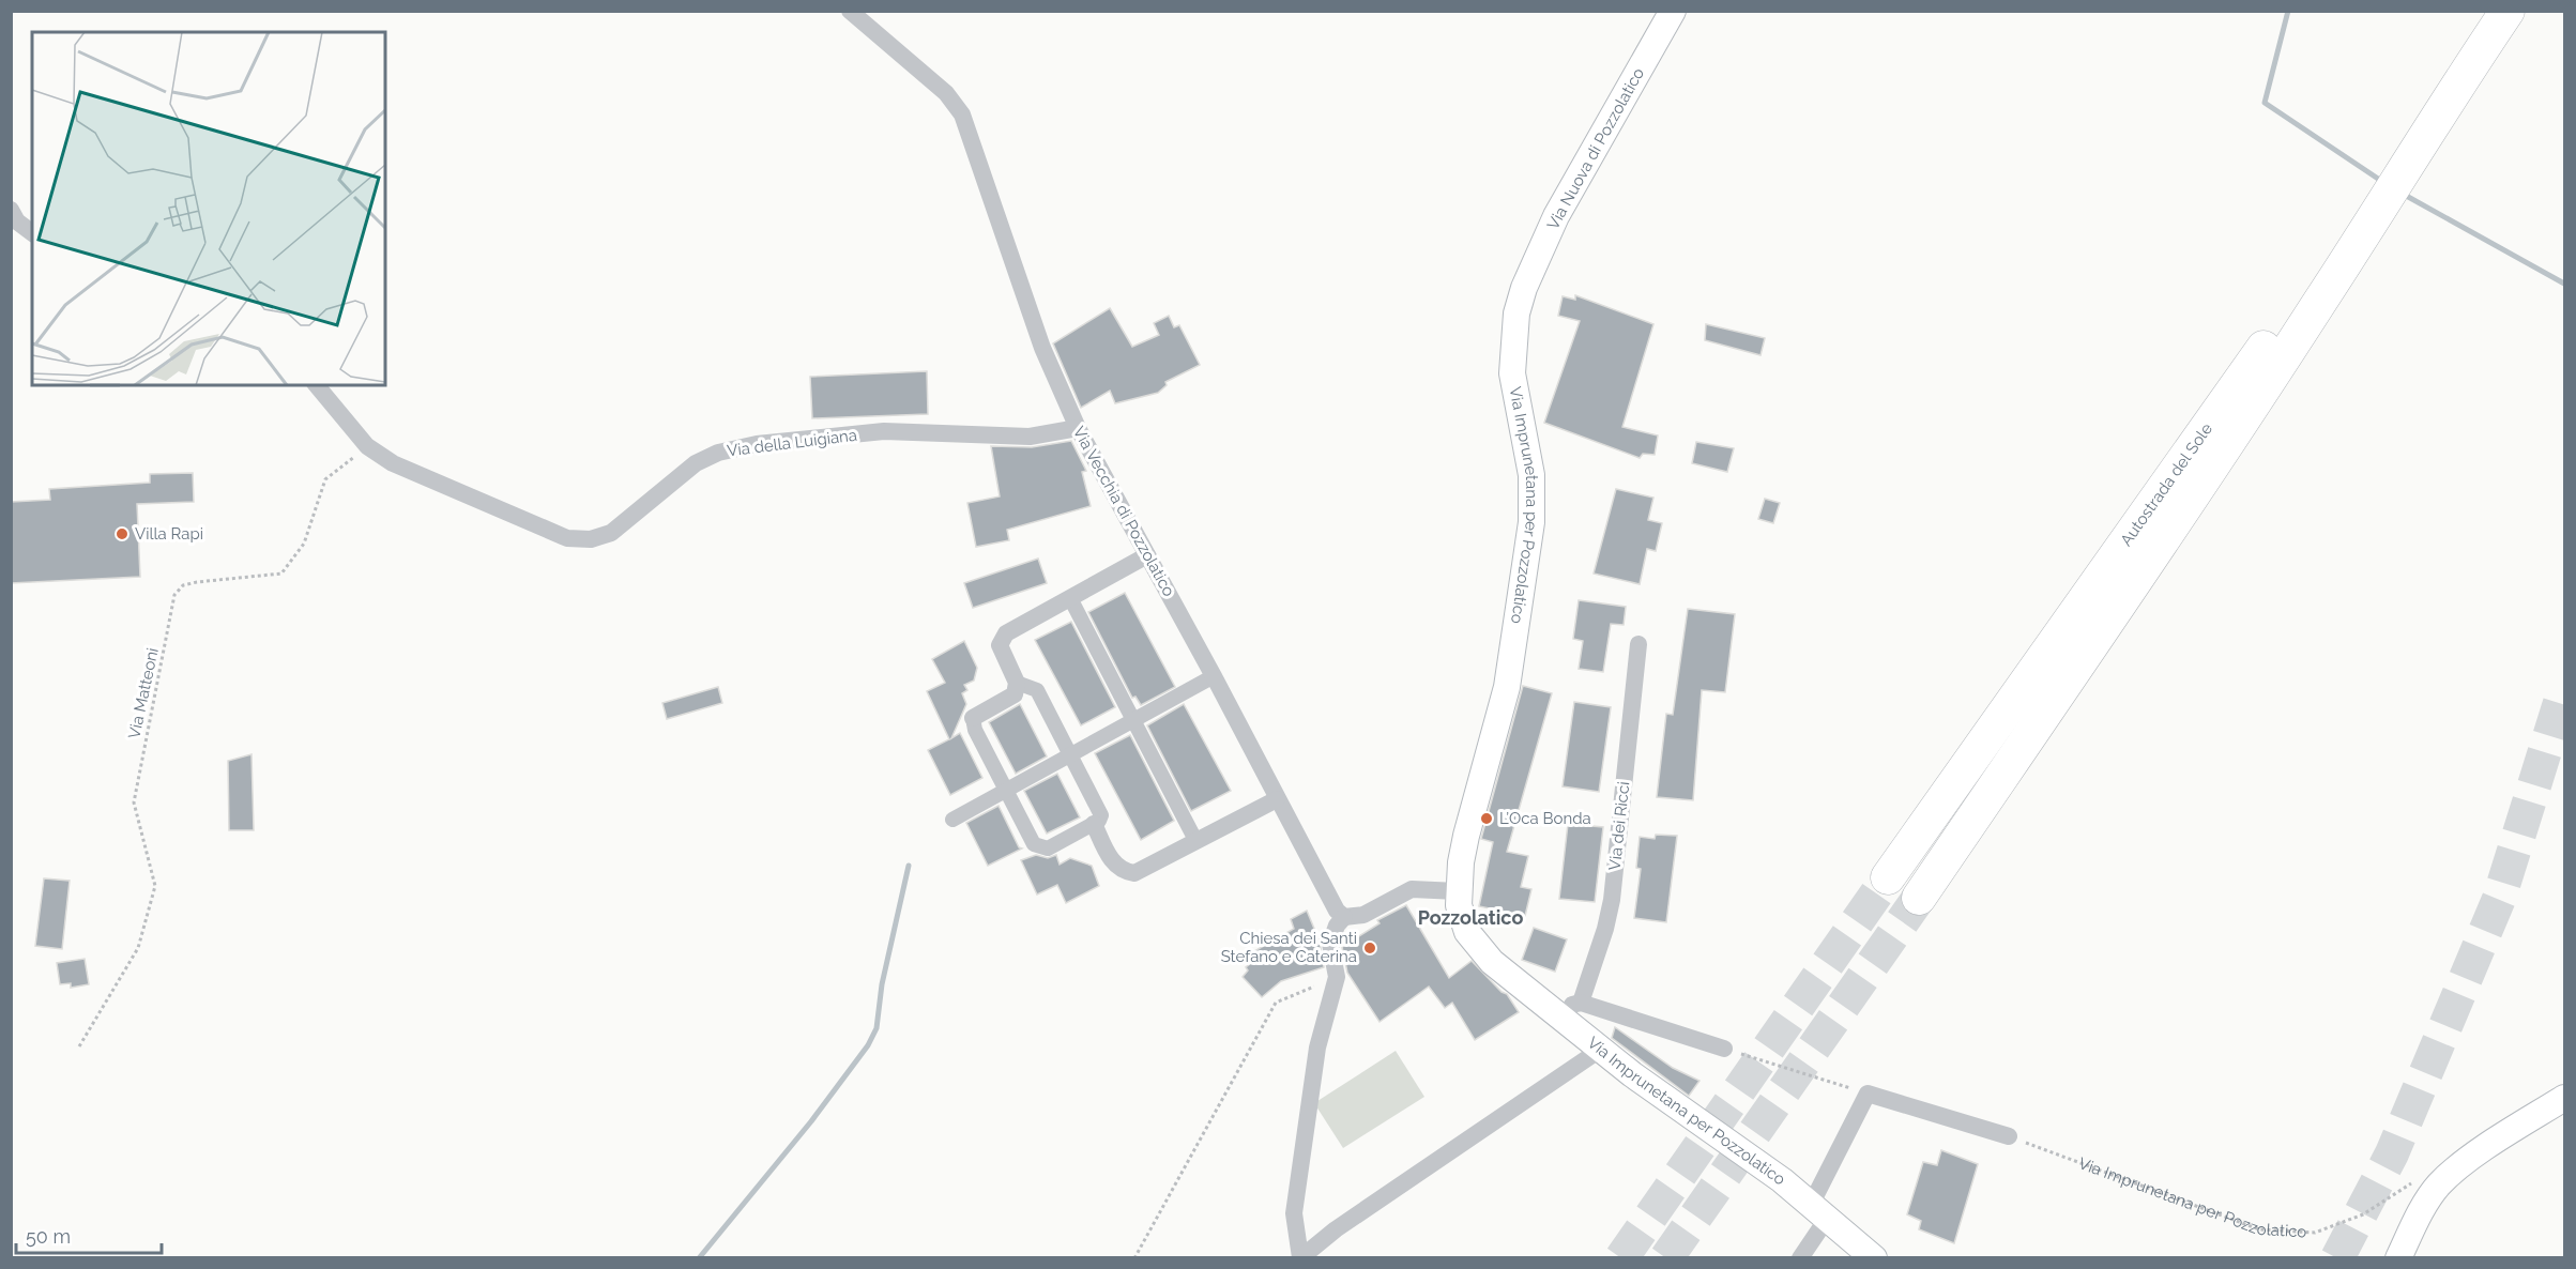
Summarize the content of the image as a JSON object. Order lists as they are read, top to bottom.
{
  "streets": {
    "highway": ["Autostrada del Sole"],
    "main road": ["Via Nuova di Pozzolatico", "Via Imprunetana per Pozzolatico"],
    "street": ["Via della Luigiana", "Via Vecchia di Pozzolatico", "Via dei Ricci"],
    "path": ["Via Matteoni"]
  },
  "crossings": [
    ["Via Nuova di Pozzolatico", "Via Imprunetana per Pozzolatico"],
    ["Via della Luigiana", "Via Vecchia di Pozzolatico"],
    ["Via della Luigiana", "Via Matteoni"],
    ["Via Imprunetana per Pozzolatico", "Via dei Ricci"]
  ],
  "districts": ["Pozzolatico"],
  "places": ["Villa Rapi", "L’Oca Bonda", "Chiesa dei Santi Stefano e Caterina"],
  "scale_bar": "50 m"
}
